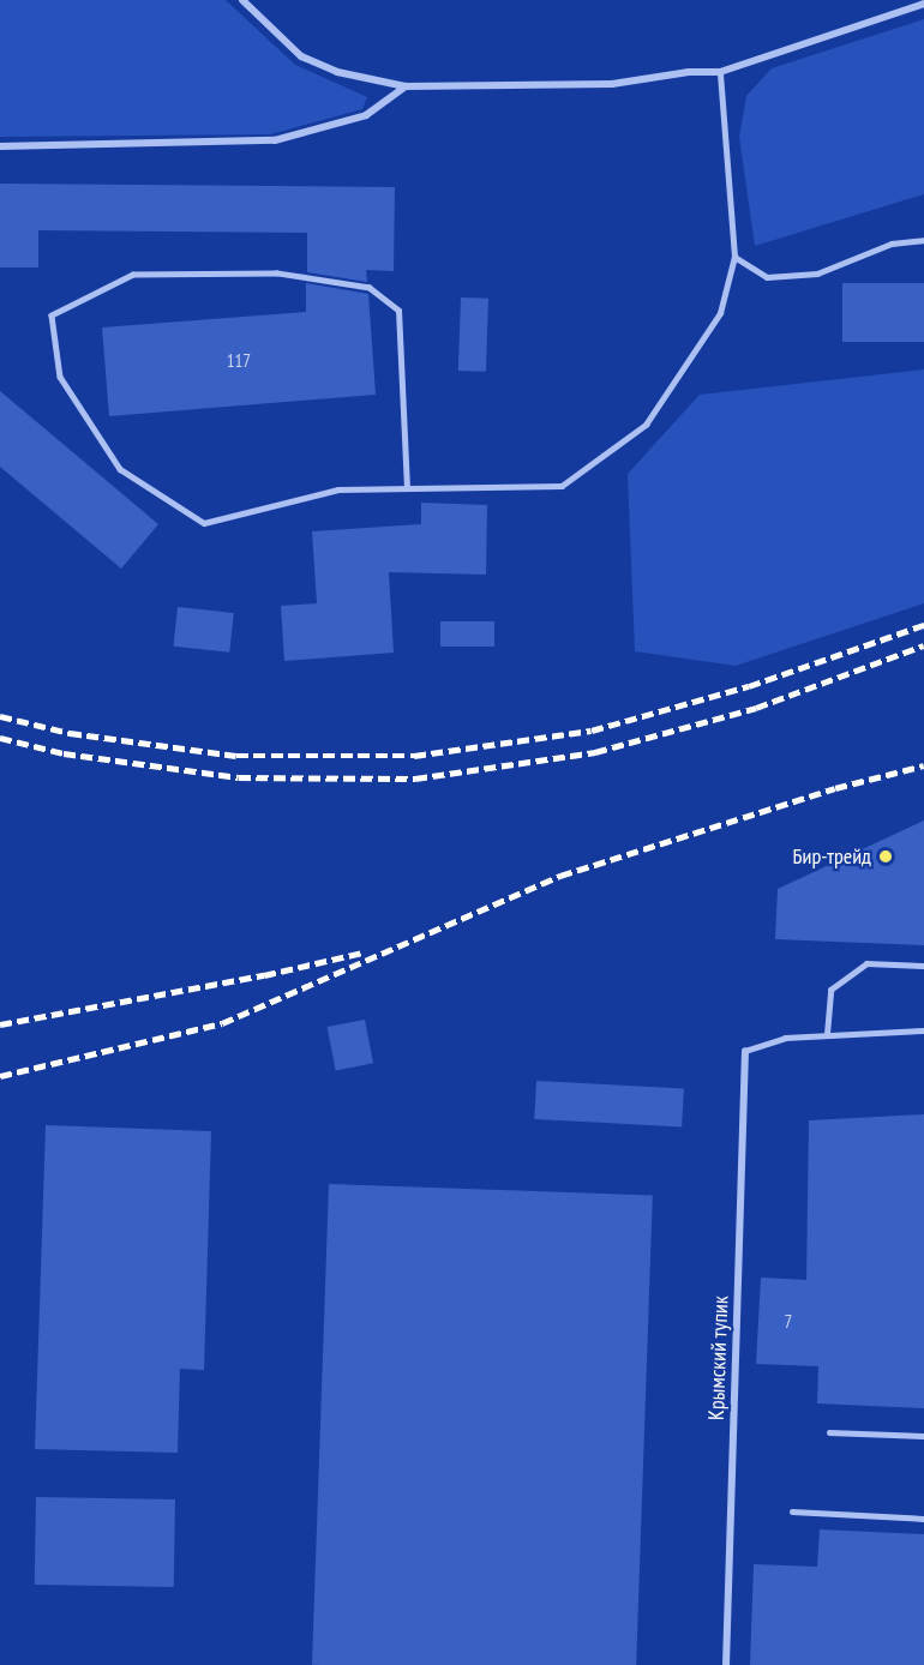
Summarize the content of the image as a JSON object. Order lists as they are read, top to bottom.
{
  "streets": {
    "street": ["Крымский тупик"]
  },
  "places": ["Бир-трейд"],
  "house_numbers": ["117", "7"]
}
